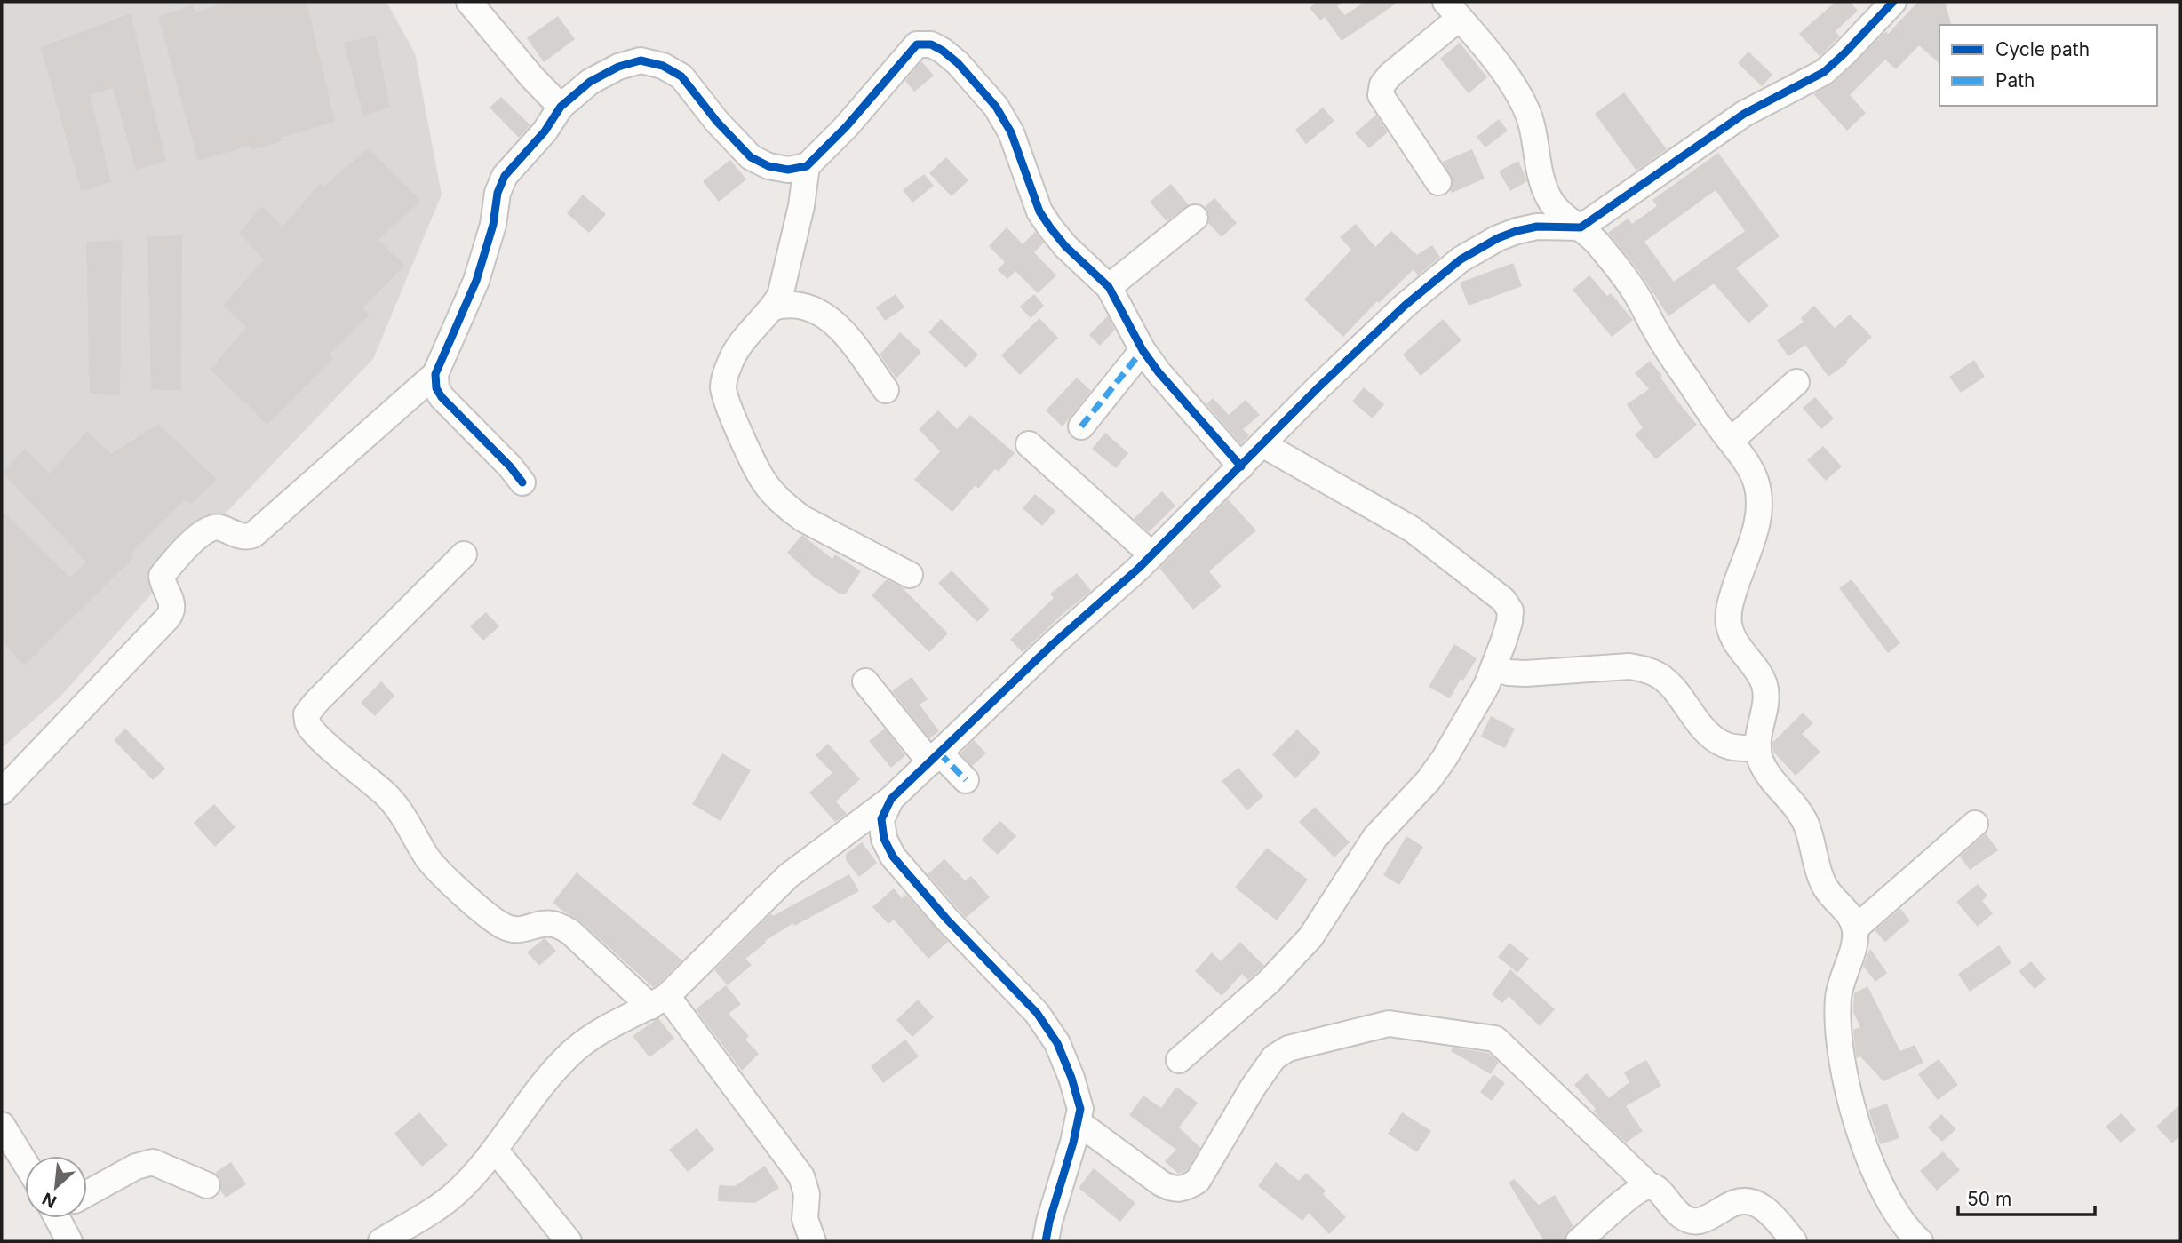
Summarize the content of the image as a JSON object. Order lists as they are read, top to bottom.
{
  "legend": ["Cycle path", "Path"],
  "scale_bar": "50 m",
  "north": "bottom left"
}
